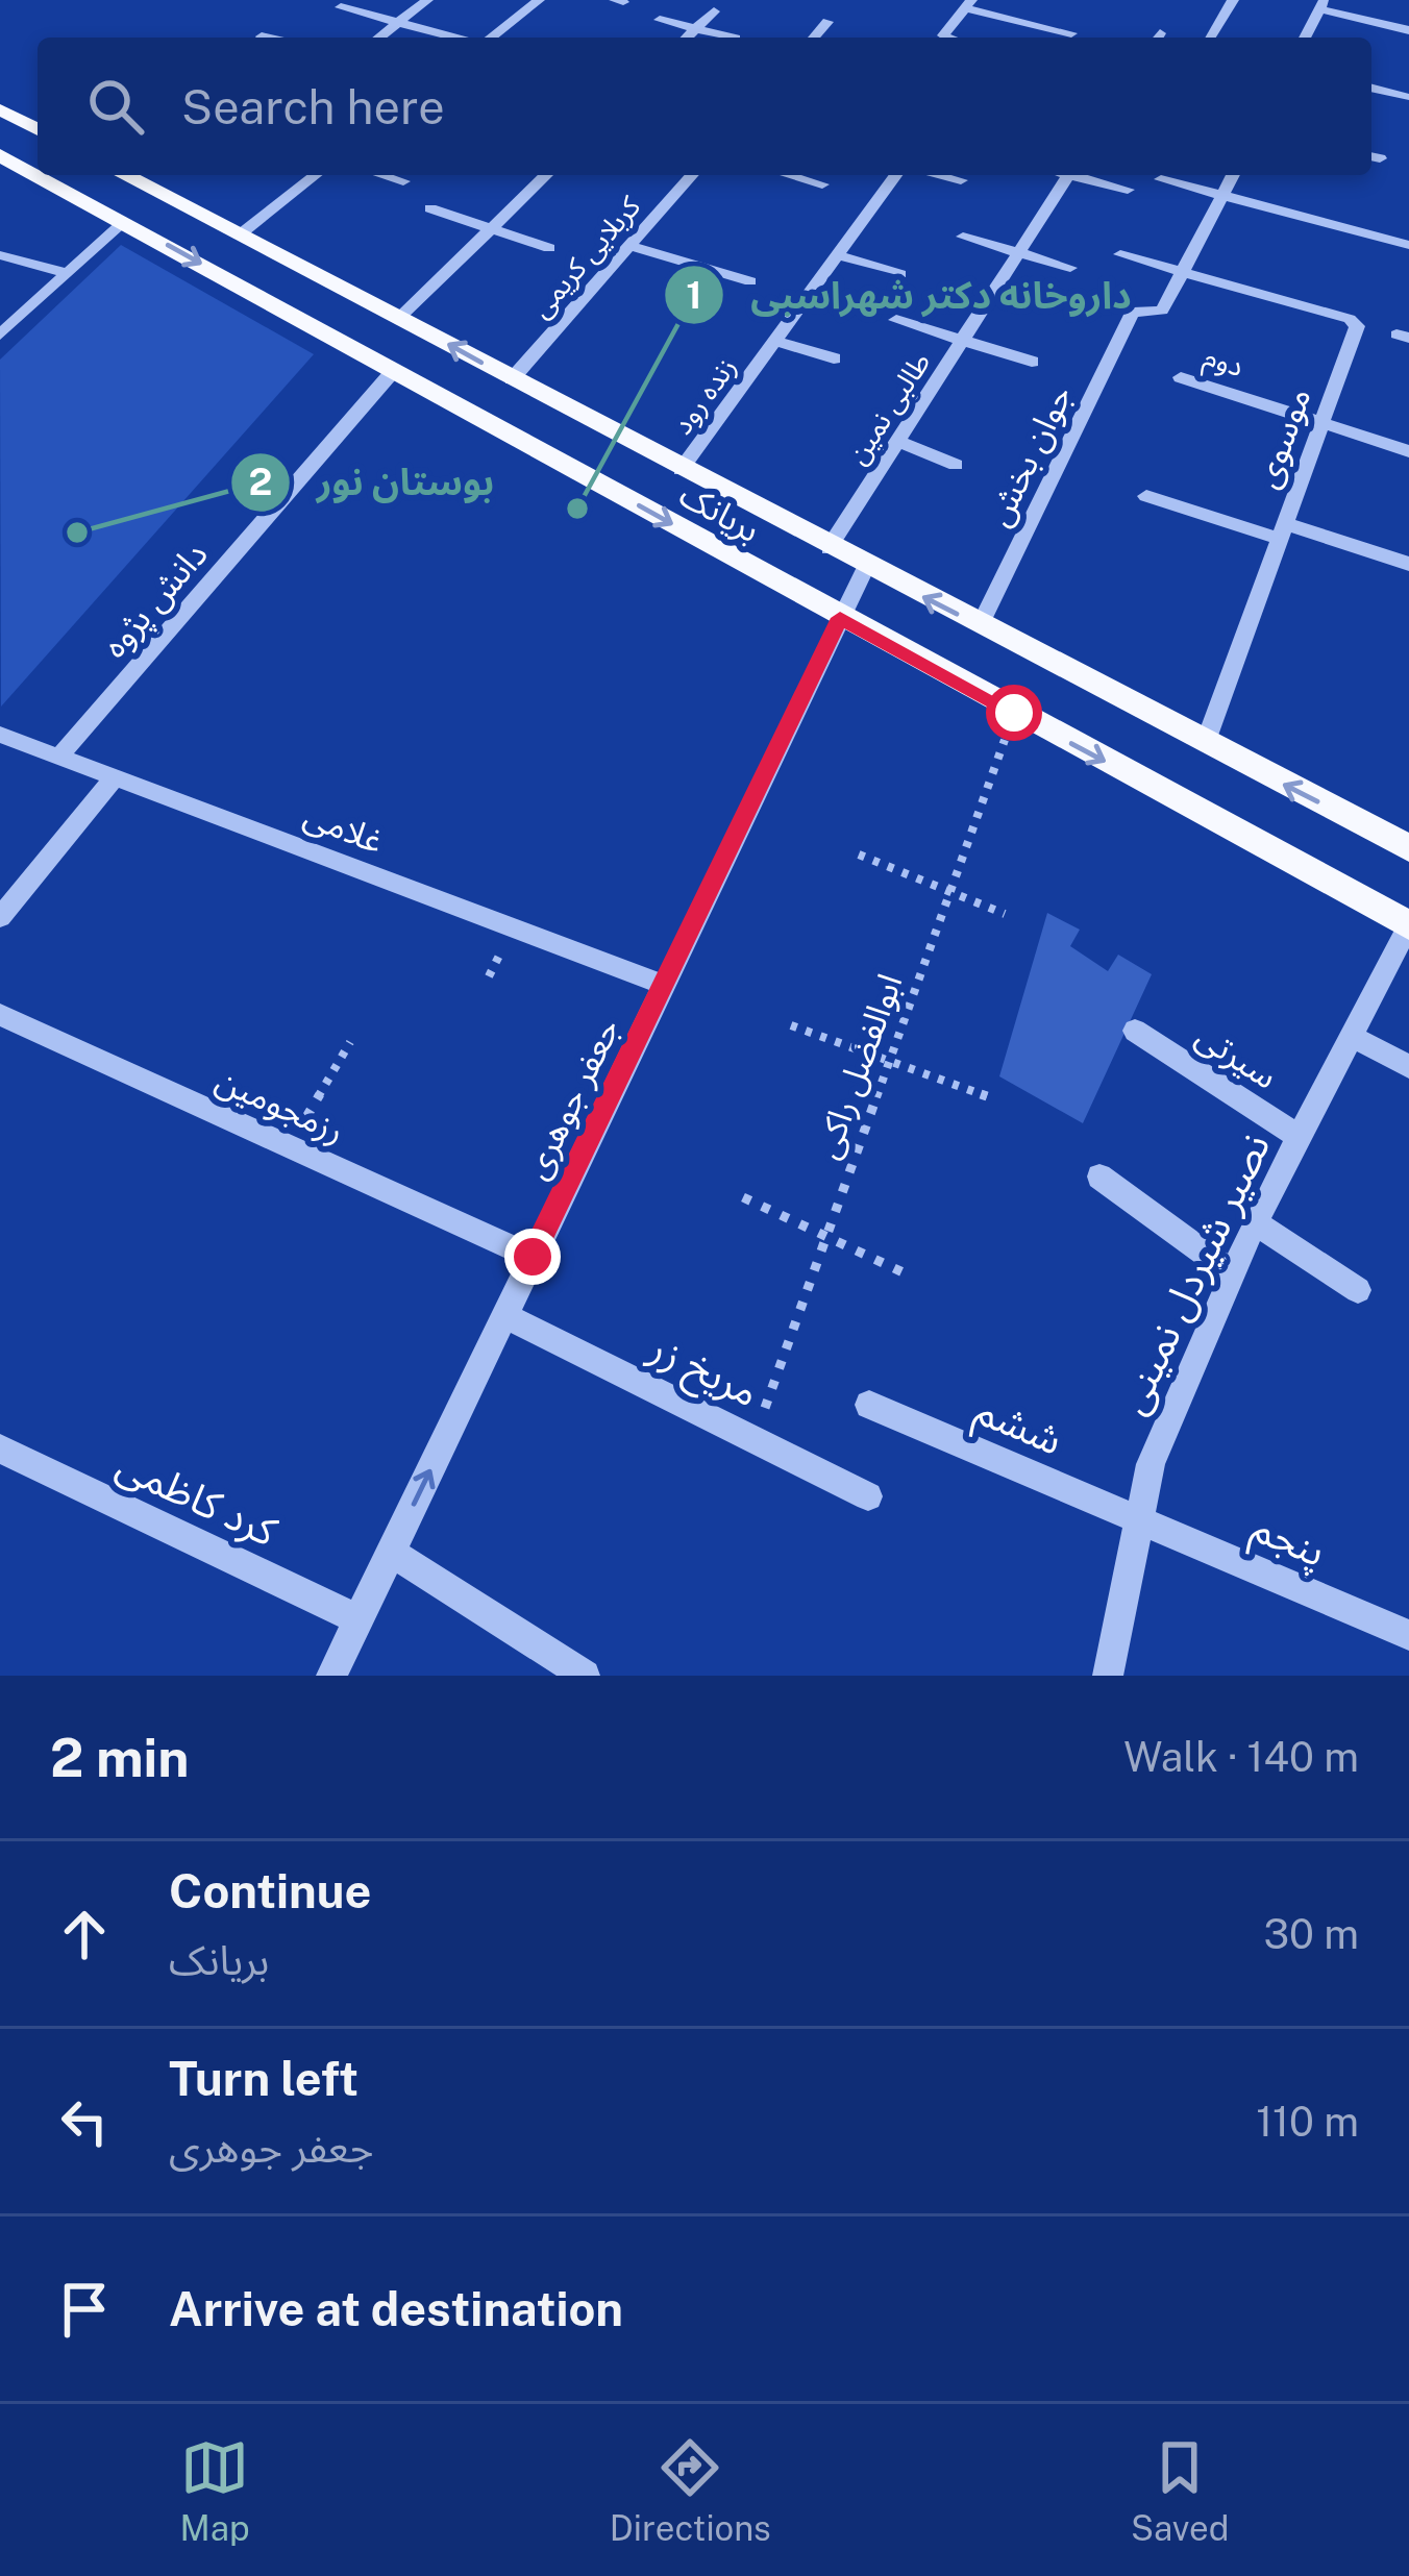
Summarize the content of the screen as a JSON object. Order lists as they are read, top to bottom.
{
  "streets": {
    "main road": ["بریانک"],
    "street": [
      "کربلایی کریمی",
      "دوم",
      "زنده رود",
      "طالبی نمین",
      "موسوی",
      "جوان بخش",
      "دانش پژوه",
      "غلامی",
      "سیرتی",
      "جعفر جوهری",
      "رزمجومین",
      "نصیر شیردل نمینی",
      "مریخ زر",
      "ششم",
      "کرد کاظمی",
      "پنجم"
    ],
    "path": ["ابوالفضل راکی"]
  },
  "crossings": [
    ["کربلایی کریمی", "بریانک"],
    ["دوم", "موسوی"],
    ["زنده رود", "بریانک"],
    ["طالبی نمین", "بریانک"],
    ["موسوی", "جوان بخش"],
    ["موسوی", "بریانک"],
    ["جوان بخش", "بریانک"],
    ["بریانک", "دانش پژوه"],
    ["بریانک", "ابوالفضل راکی"],
    ["بریانک", "جعفر جوهری"],
    ["بریانک", "نصیر شیردل نمینی"],
    ["دانش پژوه", "غلامی"],
    ["غلامی", "جعفر جوهری"],
    ["سیرتی", "نصیر شیردل نمینی"],
    ["ابوالفضل راکی", "مریخ زر"],
    ["جعفر جوهری", "رزمجومین"],
    ["جعفر جوهری", "مریخ زر"],
    ["جعفر جوهری", "کرد کاظمی"],
    ["نصیر شیردل نمینی", "ششم"],
    ["نصیر شیردل نمینی", "پنجم"],
    ["ششم", "پنجم"]
  ],
  "places": ["داروخانه دکتر شهراسبی", "بوستان نور"],
  "page": {
    "search": "Search here",
    "heading": ["2 min", "Walk · 140 m"],
    "list": [
      ["Continue", "بریانک", "30 m"],
      ["Turn left", "جعفر جوهری", "110 m"],
      "Arrive at destination"
    ],
    "nav": ["Map", "Directions", "Saved"]
  }
}
